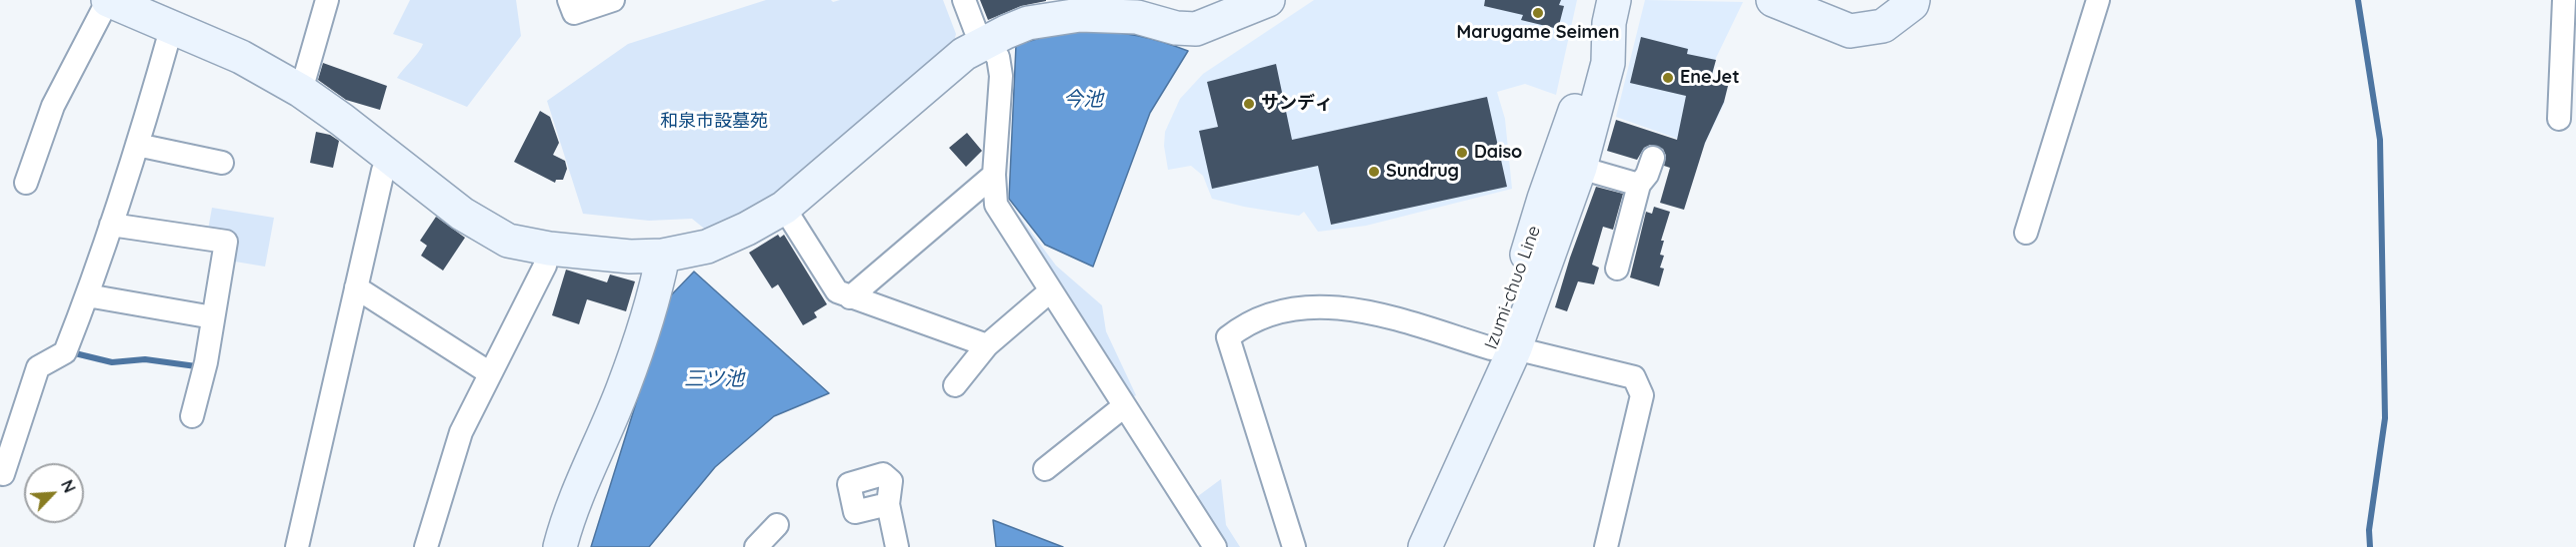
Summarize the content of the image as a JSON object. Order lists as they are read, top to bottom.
{
  "streets": {
    "street": ["Izumi-chuo Line"]
  },
  "water": ["今池", "三ツ池"],
  "parks": ["和泉市設墓苑"],
  "places": [
    "Marugame Seimen",
    "EneJet",
    "サンディ",
    "Daiso",
    "Sundrug"
  ],
  "north": "top right"
}
